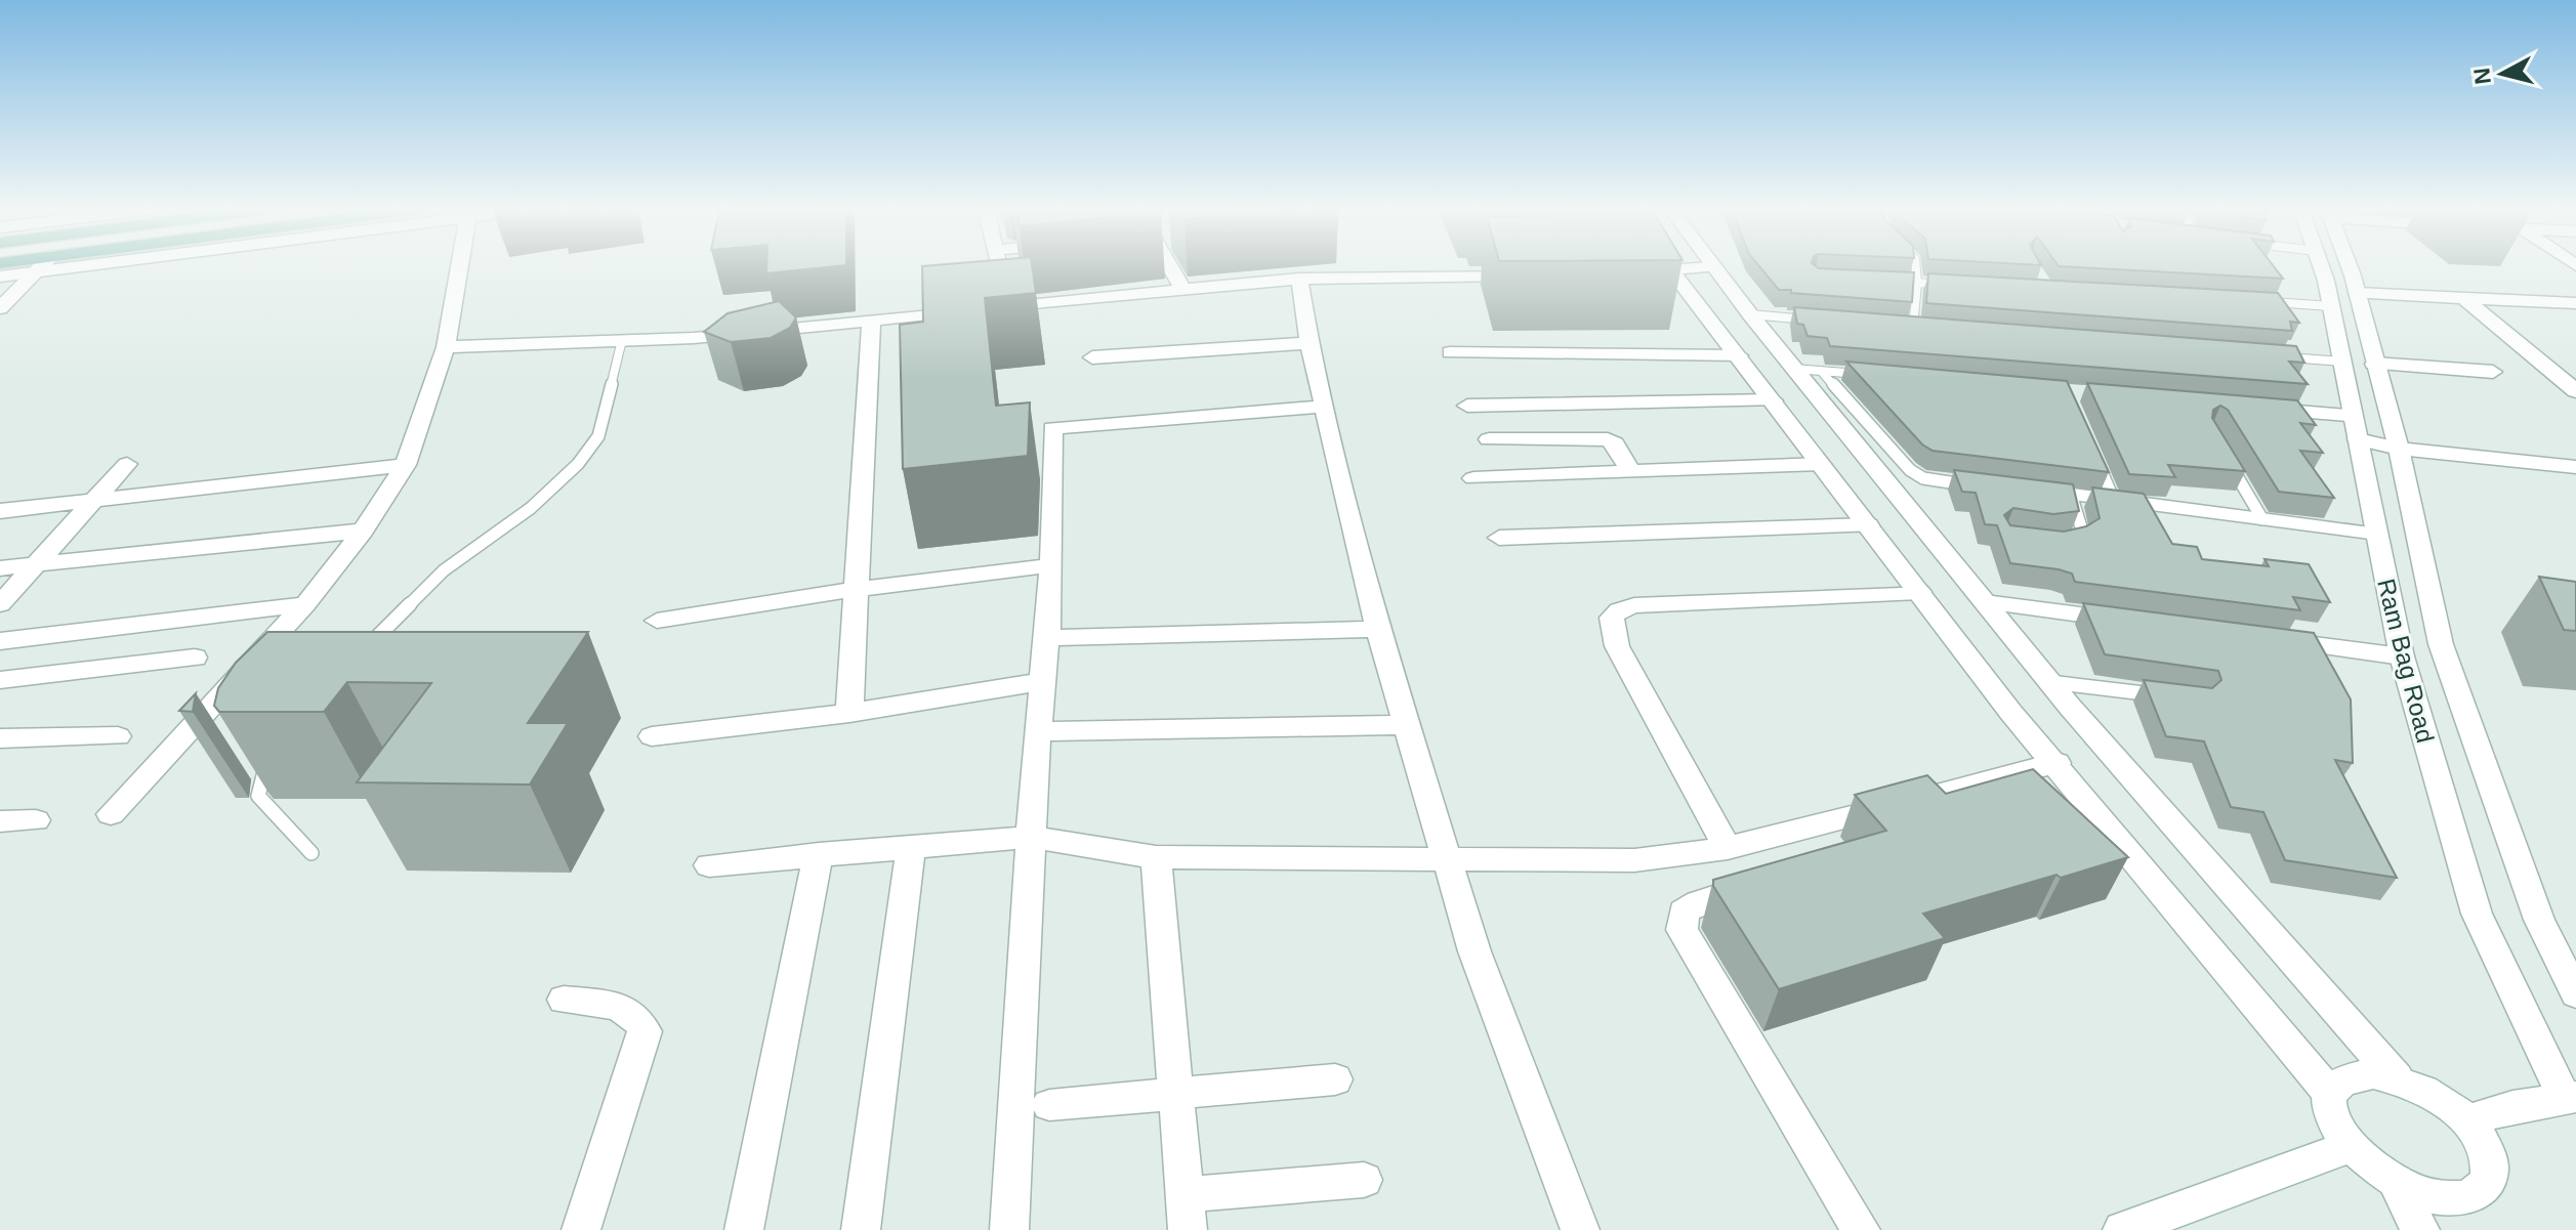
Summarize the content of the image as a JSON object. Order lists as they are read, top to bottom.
{
  "streets": {
    "street": ["Ram Bag Road"]
  },
  "north": "left"
}
